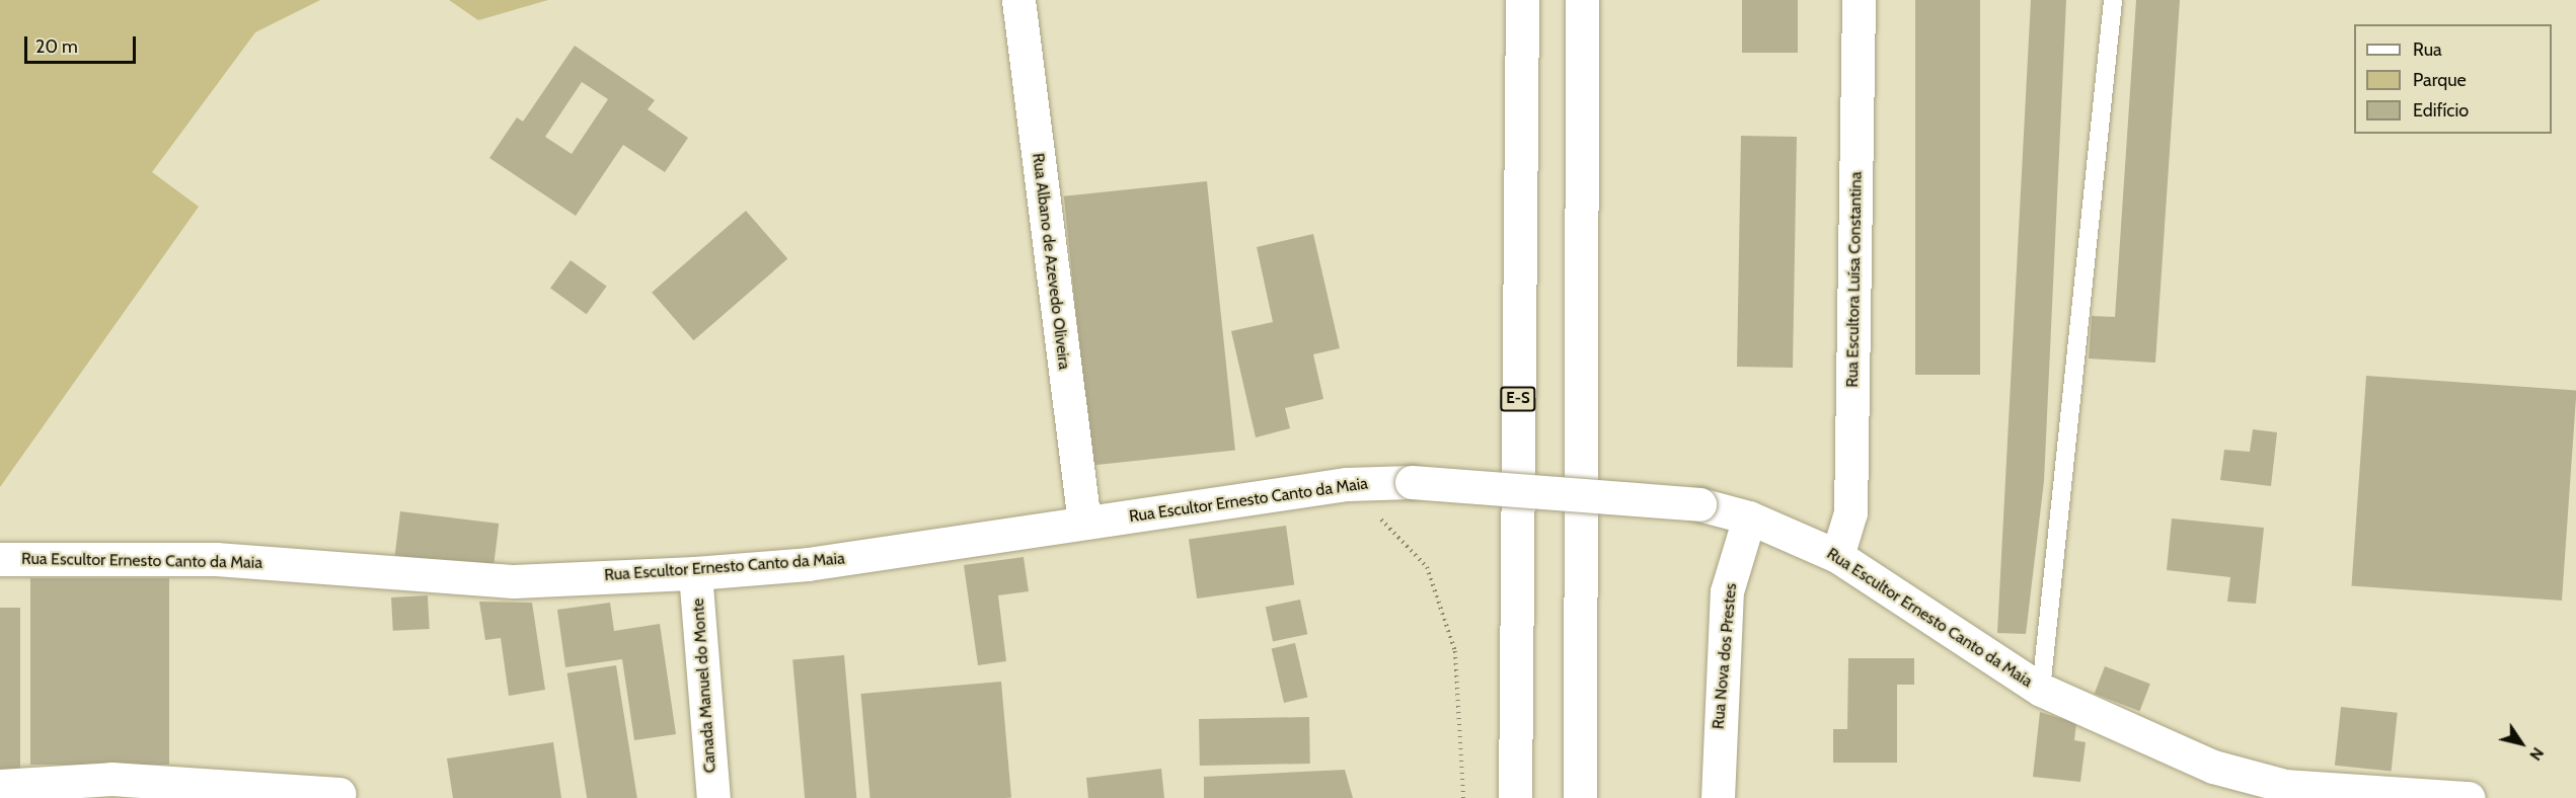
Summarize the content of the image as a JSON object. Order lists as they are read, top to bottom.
{
  "streets": {
    "main road": [
      "Rua Albano de Azevedo Oliveira",
      "Rua Escultora Luísa Constantina",
      "E-S",
      "Rua Escultor Ernesto Canto da Maia",
      "Rua Nova dos Prestes",
      "Canada Manuel do Monte"
    ]
  },
  "crossings": [
    ["Rua Albano de Azevedo Oliveira", "Rua Escultor Ernesto Canto da Maia"],
    ["Rua Escultora Luísa Constantina", "Rua Escultor Ernesto Canto da Maia"],
    ["Rua Escultor Ernesto Canto da Maia", "Rua Nova dos Prestes"],
    ["Rua Escultor Ernesto Canto da Maia", "Canada Manuel do Monte"]
  ],
  "legend": ["Rua", "Parque", "Edifício"],
  "scale_bar": "20 m",
  "north": "bottom right"
}
